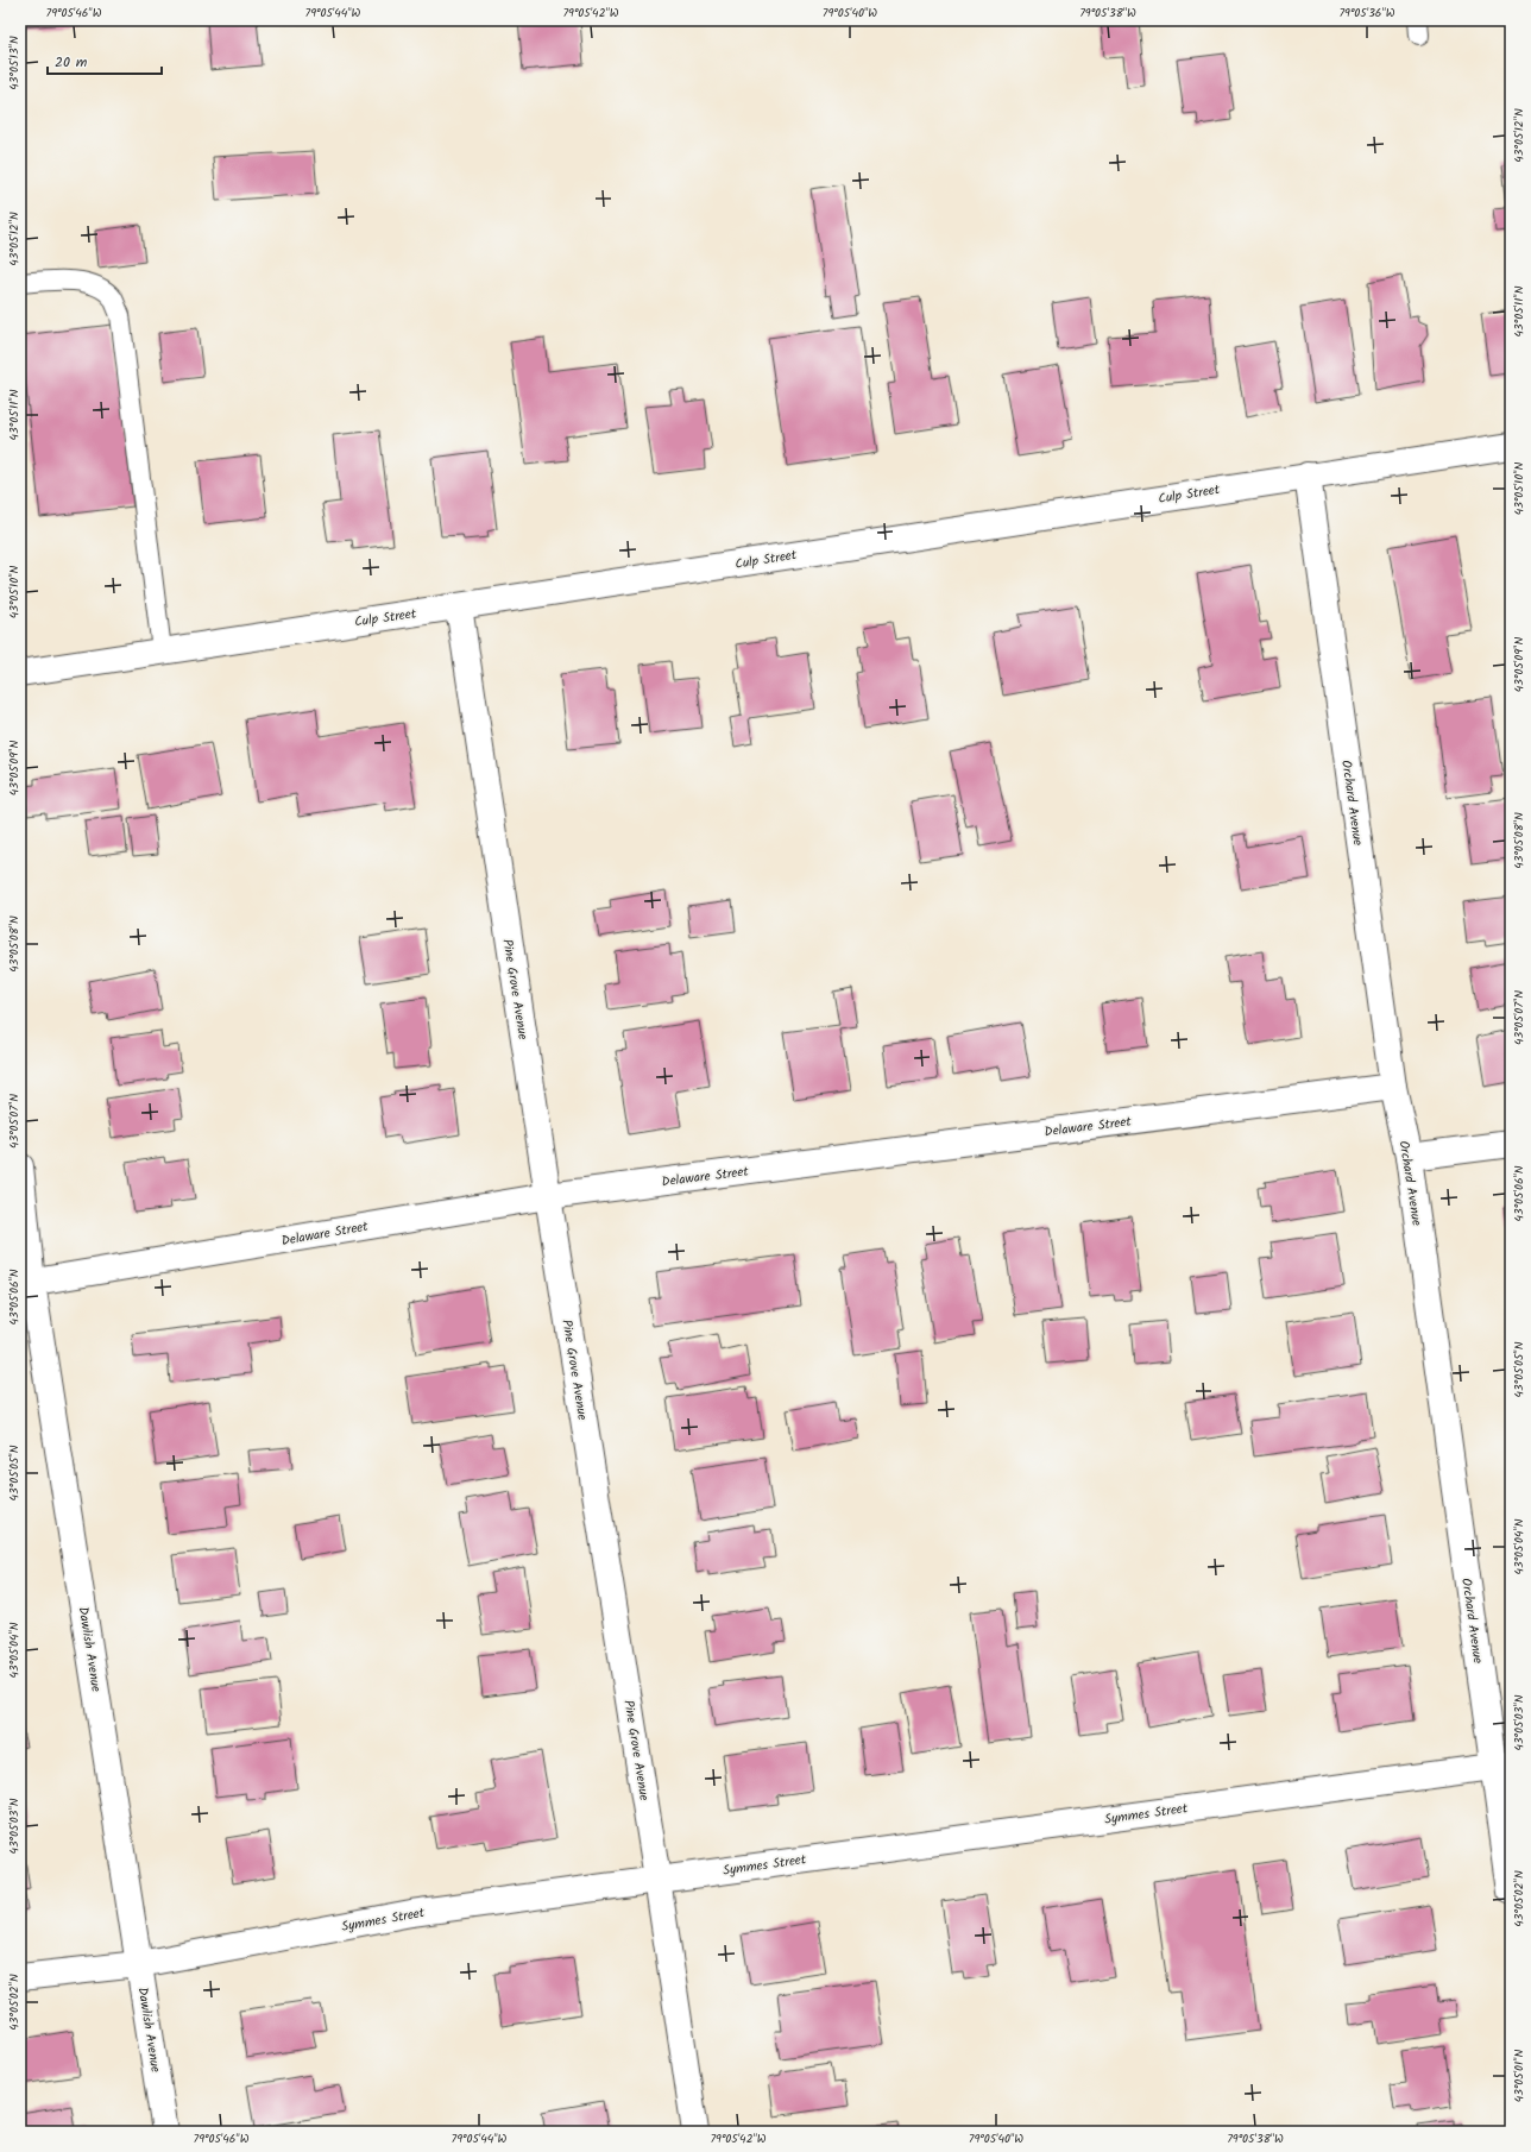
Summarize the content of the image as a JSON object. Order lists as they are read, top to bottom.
{
  "streets": {
    "street": [
      "Culp Street",
      "Orchard Avenue",
      "Pine Grove Avenue",
      "Delaware Street",
      "Dawlish Avenue",
      "Symmes Street"
    ]
  },
  "crossings": [
    ["Culp Street", "Orchard Avenue"],
    ["Culp Street", "Pine Grove Avenue"],
    ["Orchard Avenue", "Delaware Street"],
    ["Orchard Avenue", "Symmes Street"],
    ["Pine Grove Avenue", "Delaware Street"],
    ["Pine Grove Avenue", "Symmes Street"],
    ["Delaware Street", "Dawlish Avenue"],
    ["Dawlish Avenue", "Symmes Street"]
  ],
  "scale_bar": "20 m",
  "coordinates": [
    "79°05'46\"W",
    "79°05'44\"W",
    "79°05'42\"W",
    "79°05'40\"W",
    "79°05'38\"W",
    "79°05'36\"W",
    "43°05'13\"N",
    "43°05'12\"N",
    "43°05'11\"N",
    "43°05'10\"N",
    "43°05'09\"N",
    "43°05'08\"N",
    "43°05'07\"N",
    "43°05'06\"N",
    "43°05'05\"N",
    "43°05'04\"N",
    "43°05'03\"N",
    "43°05'02\"N",
    "43°05'01\"N"
  ]
}
